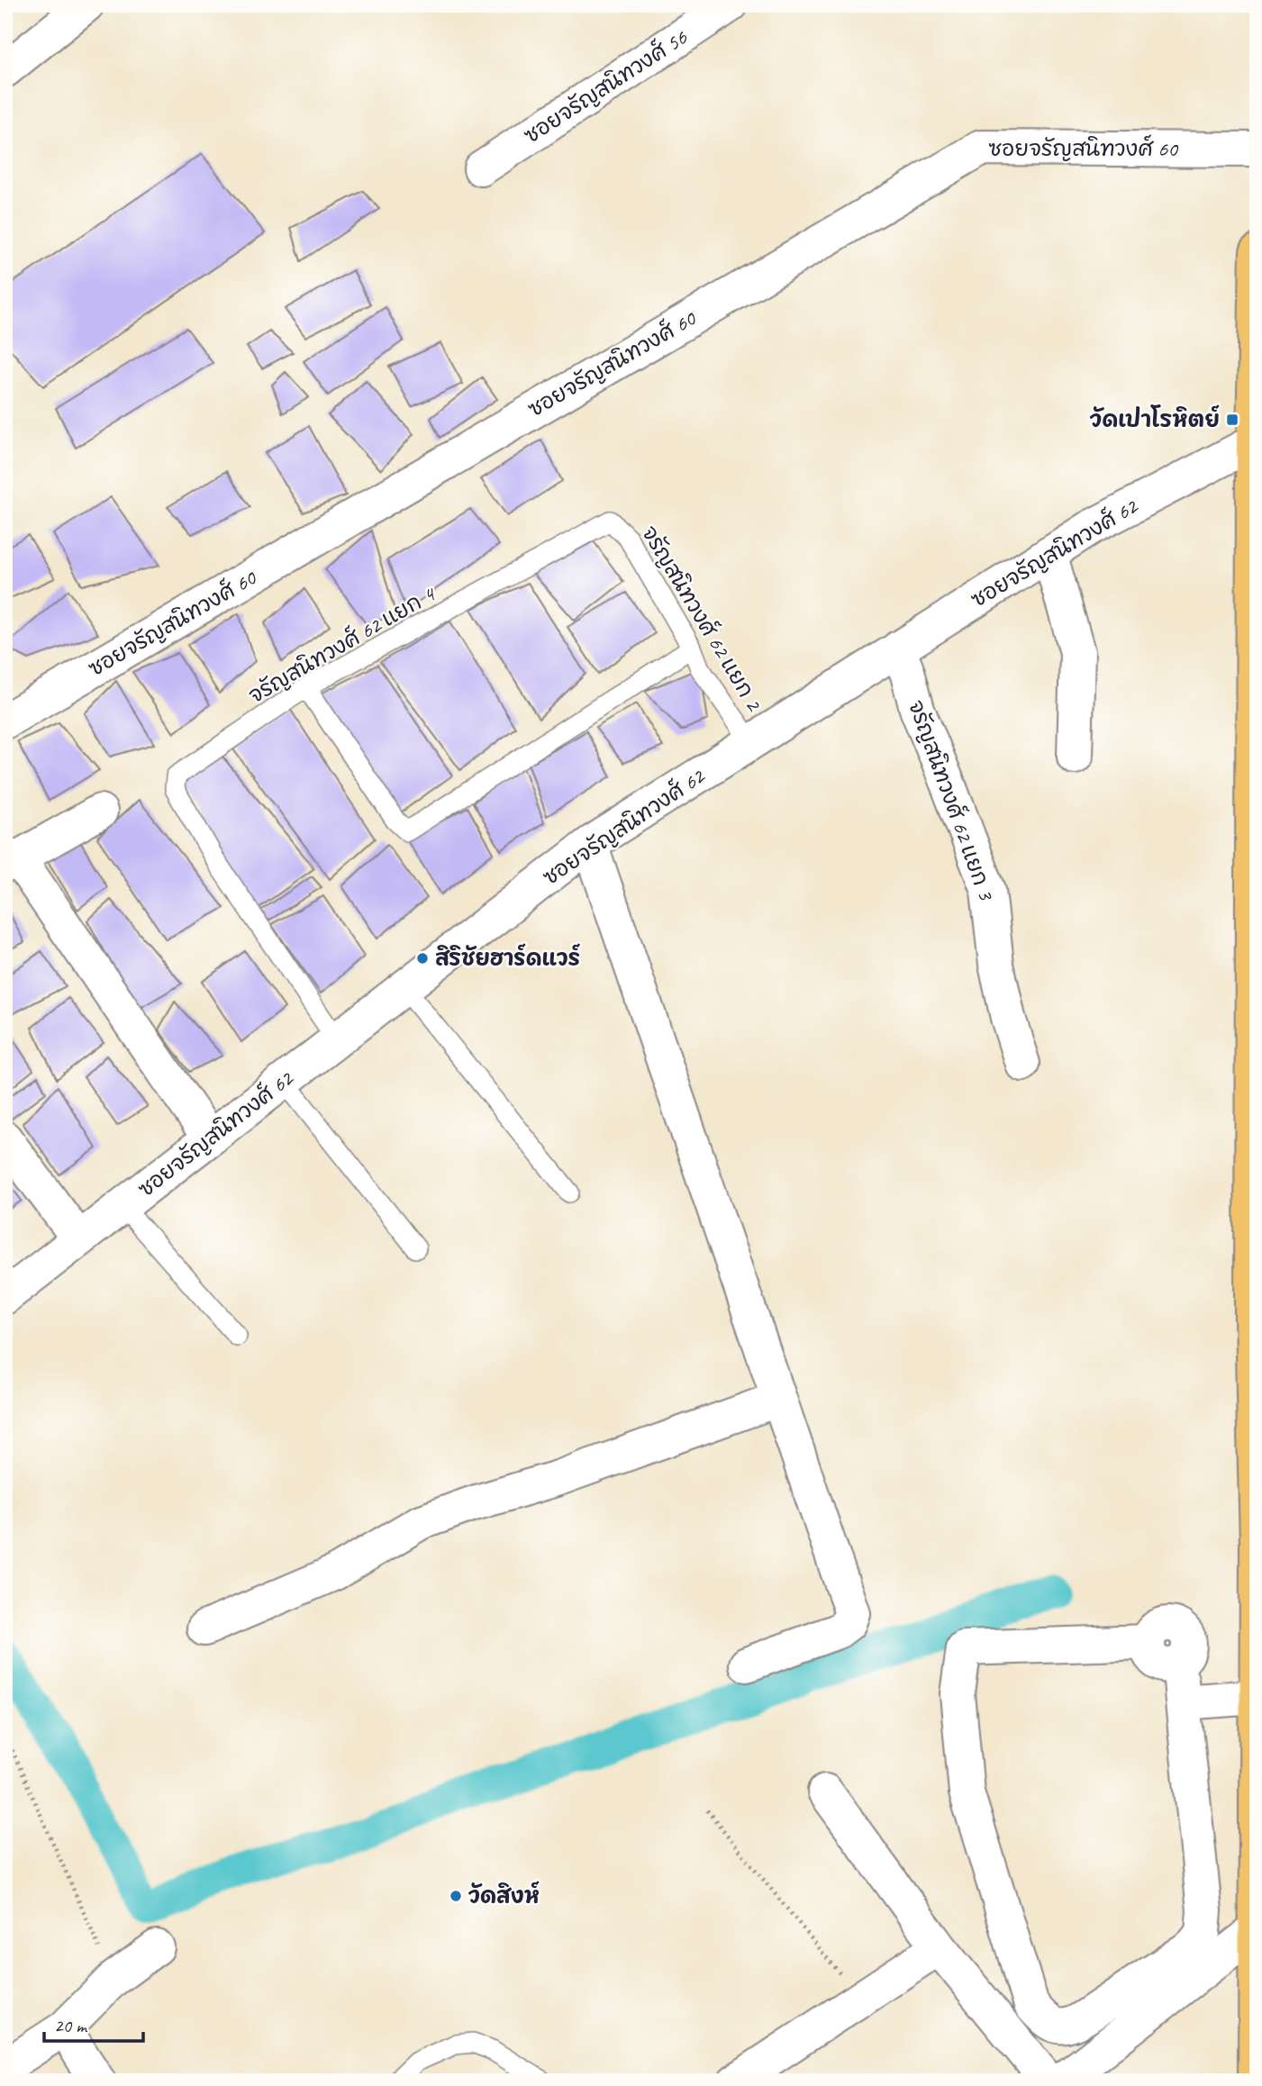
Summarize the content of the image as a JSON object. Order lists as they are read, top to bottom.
{
  "streets": {
    "street": [
      "ซอยจรัญสนิทวงศ์ 56",
      "ซอยจรัญสนิทวงศ์ 60",
      "ซอยจรัญสนิทวงศ์ 62",
      "จรัญสนิทวงศ์ 62 แยก 3"
    ],
    "lane": ["จรัญสนิทวงศ์ 62 แยก 2", "จรัญสนิทวงศ์ 62 แยก 4"]
  },
  "crossings": [
    ["ซอยจรัญสนิทวงศ์ 62", "จรัญสนิทวงศ์ 62 แยก 2"],
    ["ซอยจรัญสนิทวงศ์ 62", "จรัญสนิทวงศ์ 62 แยก 4"],
    ["ซอยจรัญสนิทวงศ์ 62", "จรัญสนิทวงศ์ 62 แยก 3"],
    ["จรัญสนิทวงศ์ 62 แยก 2", "จรัญสนิทวงศ์ 62 แยก 4"]
  ],
  "places": {
    "transit": ["วัดเปาโรหิตย์"],
    "other": ["สิริชัยฮาร์ดแวร์", "วัดสิงห์"]
  },
  "scale_bar": "20 m"
}
